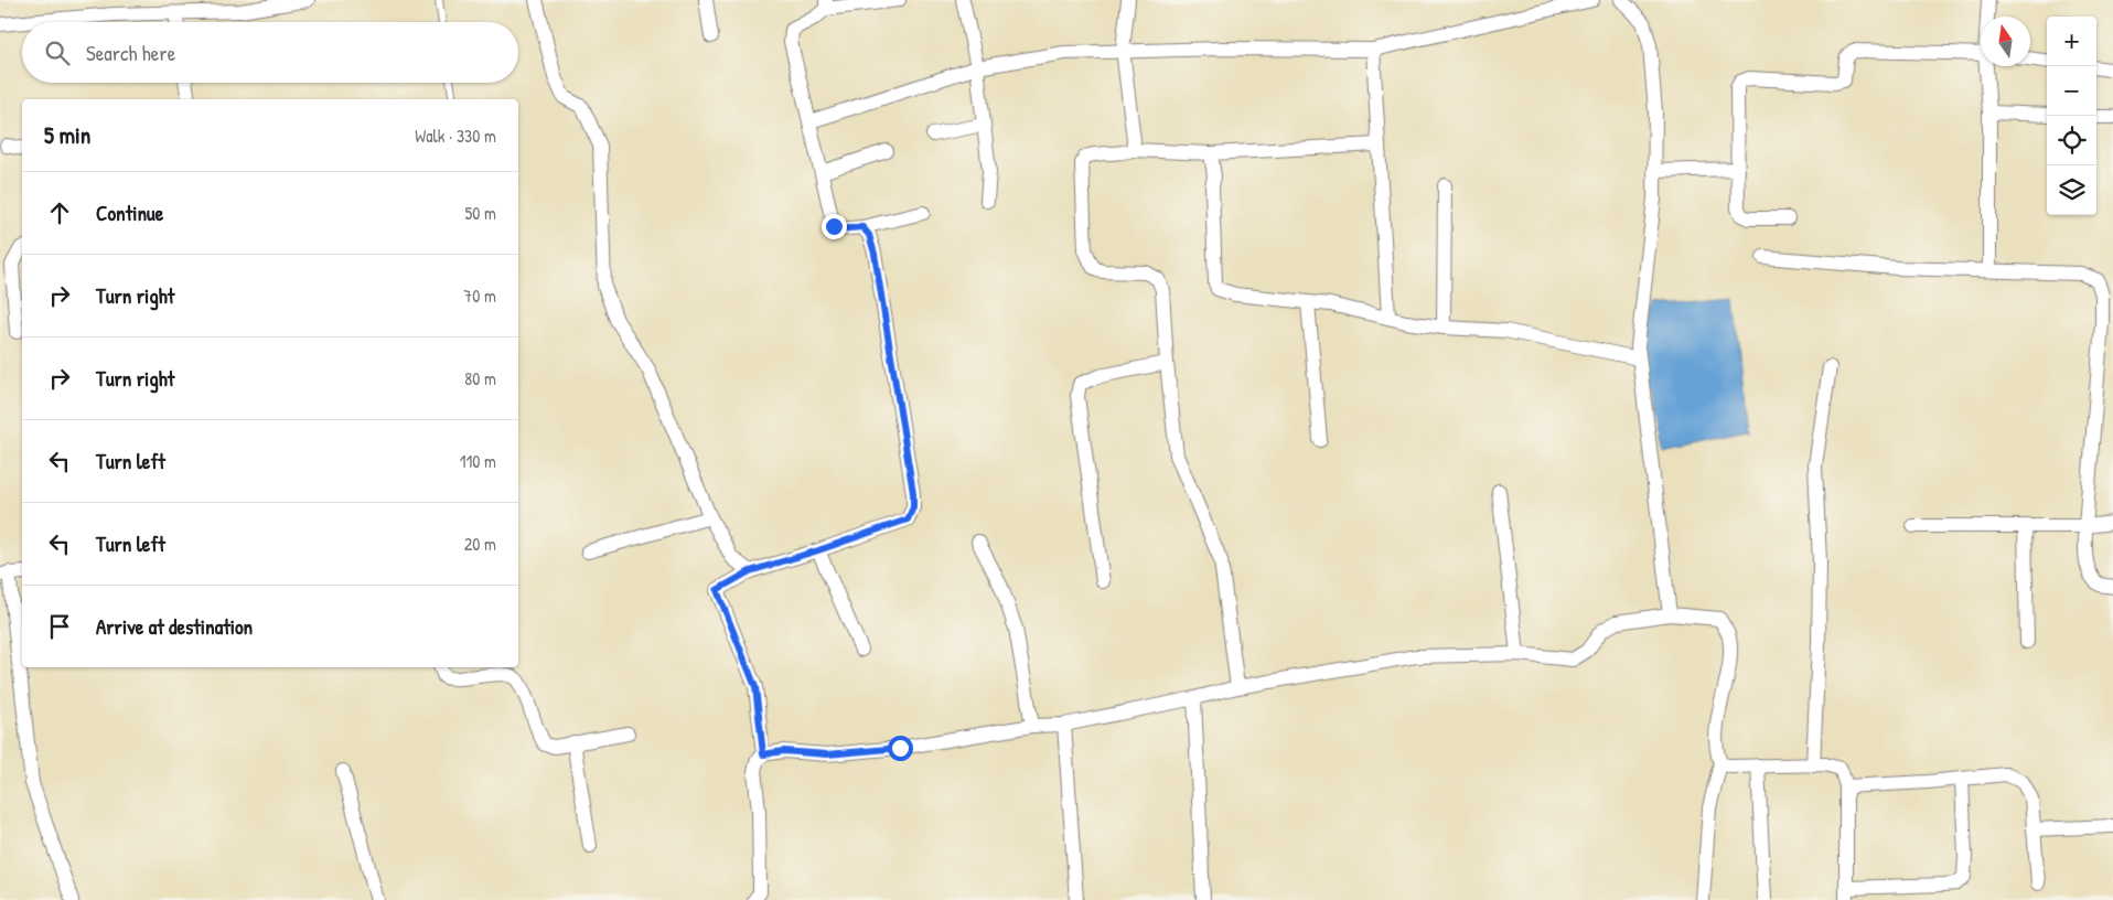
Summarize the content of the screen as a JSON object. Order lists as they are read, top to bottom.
{
  "north": "top",
  "page": {
    "map_buttons": ["+", "−"],
    "search": "Search here",
    "heading": ["5 min", "Walk · 330 m"],
    "list": [
      ["Continue", "50 m"],
      ["Turn right", "70 m"],
      ["Turn right", "80 m"],
      ["Turn left", "110 m"],
      ["Turn left", "20 m"],
      "Arrive at destination"
    ]
  }
}
